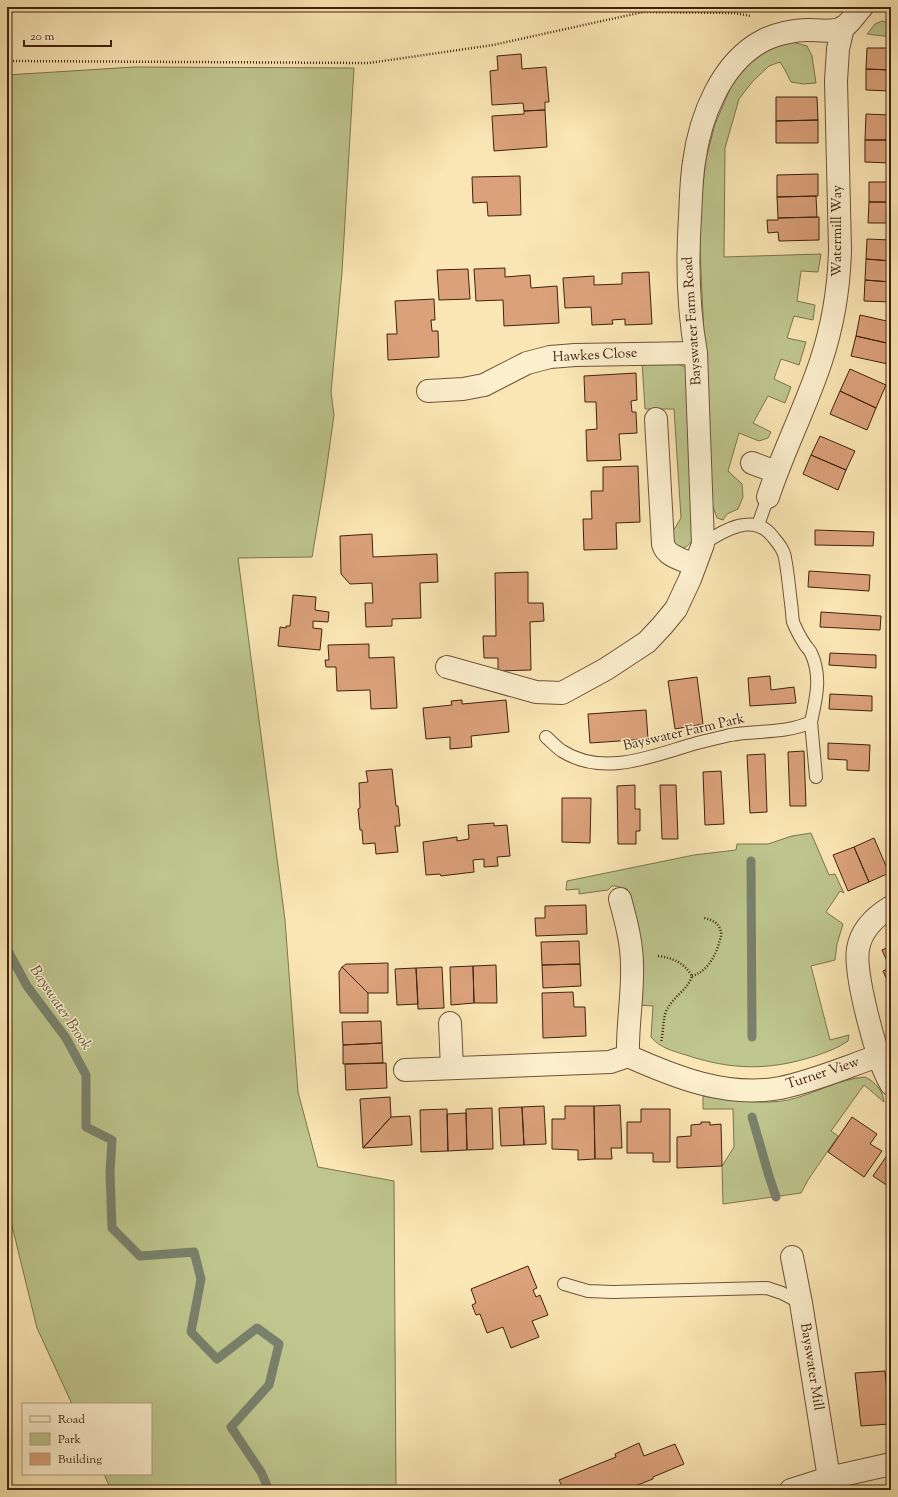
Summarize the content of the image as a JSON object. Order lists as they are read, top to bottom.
{
  "streets": {
    "street": [
      "Watermill Way",
      "Bayswater Farm Road",
      "Hawkes Close",
      "Turner View",
      "Bayswater Mill"
    ],
    "lane": ["Bayswater Farm Park"]
  },
  "crossings": [
    ["Watermill Way", "Bayswater Farm Road"],
    ["Bayswater Farm Road", "Hawkes Close"]
  ],
  "water": ["Bayswater Brook"],
  "legend": ["Road", "Park", "Building"],
  "scale_bar": "20 m"
}
